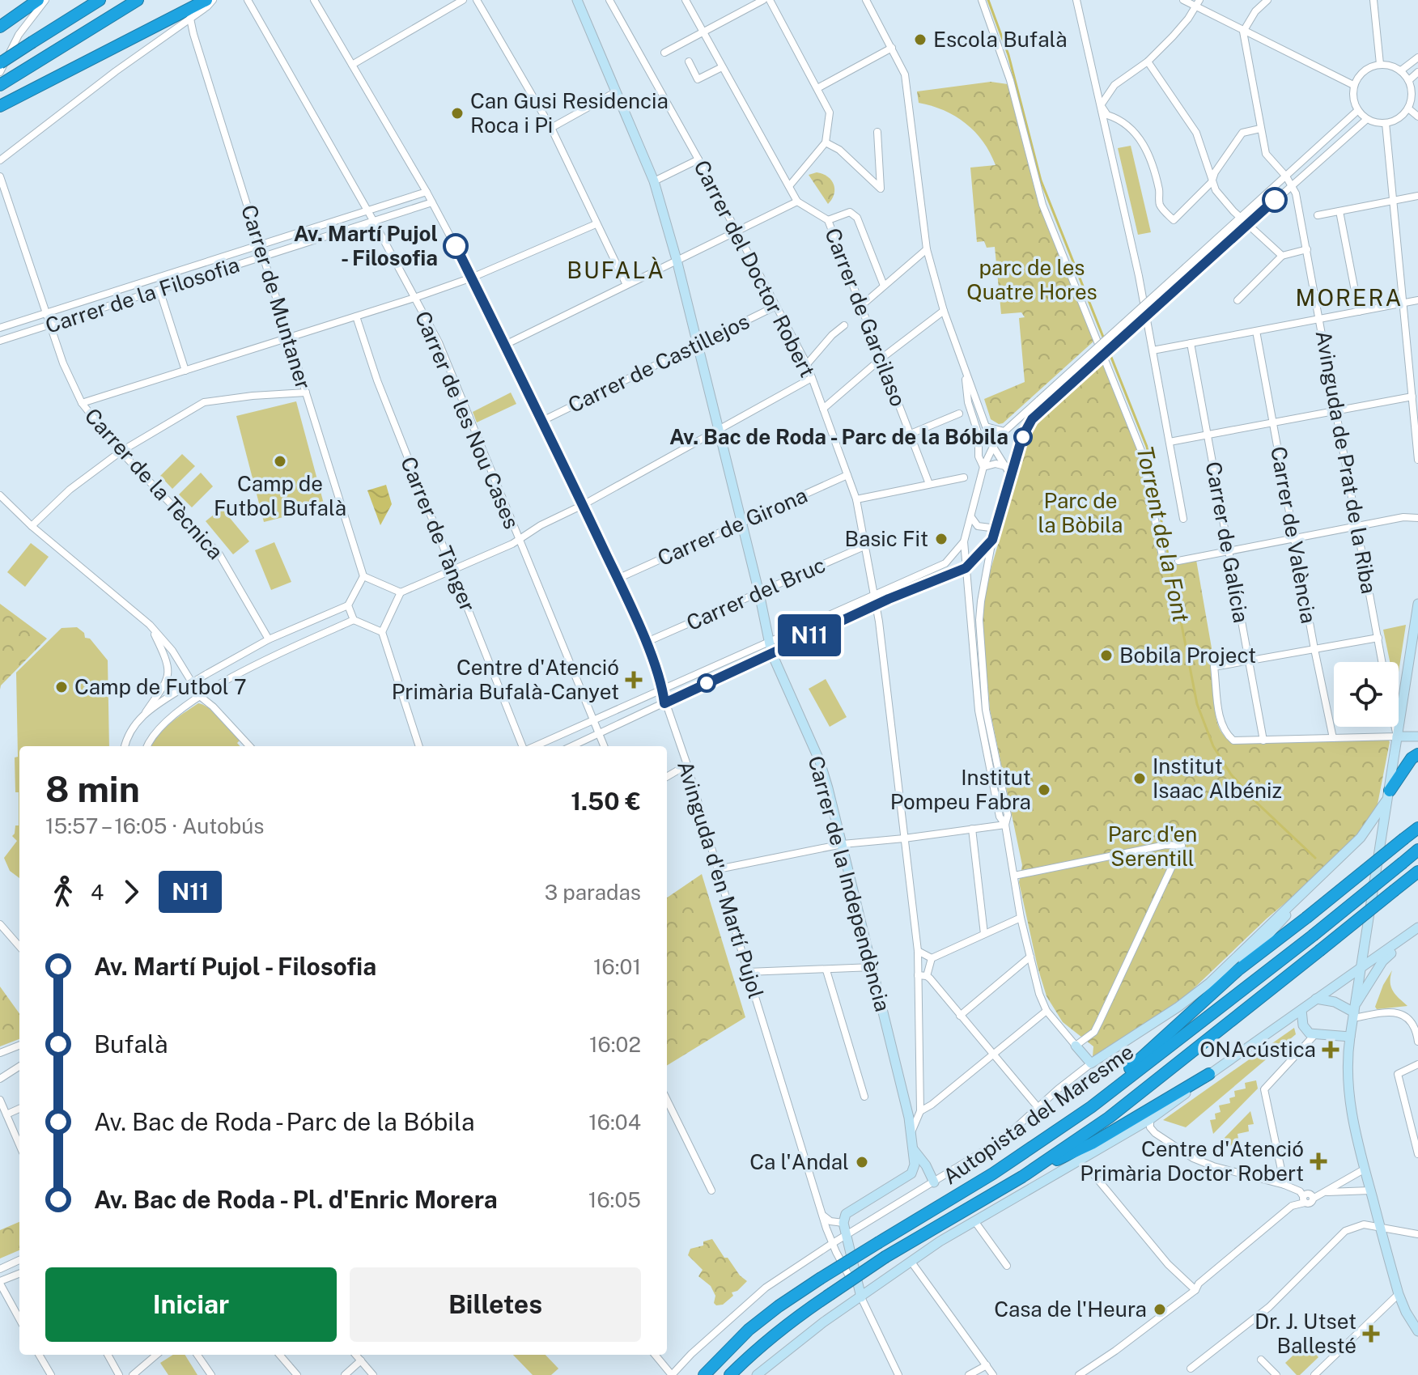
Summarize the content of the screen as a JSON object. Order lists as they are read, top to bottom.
{
  "streets": {
    "highway": ["Autopista del Maresme"],
    "street": [
      "Carrer del Doctor Robert",
      "Carrer de la Filosofia",
      "Carrer de Muntaner",
      "Carrer de Garcilaso",
      "Carrer de Castillejos",
      "Carrer de les Nou Cases",
      "Avinguda de Prat de la Riba",
      "Carrer de la Tècnica",
      "Carrer de Girona",
      "Carrer de Tànger",
      "Carrer de València",
      "Carrer de Galícia",
      "Carrer del Bruc",
      "Avinguda d'en Martí Pujol",
      "Carrer de la Independència"
    ]
  },
  "crossings": [
    ["Carrer del Doctor Robert", "Carrer de Castillejos"],
    ["Carrer del Doctor Robert", "Carrer de Girona"],
    ["Carrer del Doctor Robert", "Carrer del Bruc"],
    ["Carrer de la Filosofia", "Carrer de Muntaner"],
    ["Carrer de la Filosofia", "Carrer de les Nou Cases"],
    ["Carrer de la Filosofia", "Carrer de la Tècnica"],
    ["Carrer de la Filosofia", "Avinguda d'en Martí Pujol"],
    ["Carrer de Castillejos", "Avinguda d'en Martí Pujol"],
    ["Carrer de Castillejos", "Carrer de la Independència"],
    ["Carrer de Girona", "Avinguda d'en Martí Pujol"],
    ["Carrer de Girona", "Carrer de la Independència"],
    ["Carrer del Bruc", "Avinguda d'en Martí Pujol"],
    ["Carrer del Bruc", "Carrer de la Independència"]
  ],
  "districts": ["BUFALÀ", "MORERA"],
  "water": ["Torrent de la Font"],
  "parks": ["parc de les Quatre Hores", "Parc de la Bòbila", "Parc d'en Serentill"],
  "places": {
    "other": [
      "Escola Bufalà",
      "Can Gusi Residencia Roca i Pi",
      "Av. Martí Pujol - Filosofia",
      "Av. Bac de Roda - Parc de la Bóbila",
      "Camp de Futbol Bufalà",
      "Basic Fit",
      "Bobila Project",
      "Camp de Futbol 7",
      "Institut Isaac Albéniz",
      "Institut Pompeu Fabra",
      "Ca l'Andal",
      "Casa de l'Heura"
    ],
    "health": [
      "Centre d'Atenció Primària Bufalà-Canyet",
      "ONAcústica",
      "Centre d'Atenció Primària Doctor Robert",
      "Dr. J. Utset Ballesté"
    ]
  },
  "lines": ["bus line N11"],
  "page": {
    "on_map": "N11",
    "heading": ["8 min", "15:57 – 16:05 · Autobús", "1.50 €"],
    "legs": ["4", "N11", "3 paradas"],
    "list": [
      {
        "name": "Av. Martí Pujol - Filosofia",
        "value": "16:01"
      },
      {
        "name": "Bufalà",
        "value": "16:02"
      },
      {
        "name": "Av. Bac de Roda - Parc de la Bóbila",
        "value": "16:04"
      },
      {
        "name": "Av. Bac de Roda - Pl. d'Enric Morera",
        "value": "16:05"
      }
    ],
    "buttons": ["Iniciar", "Billetes"]
  }
}
